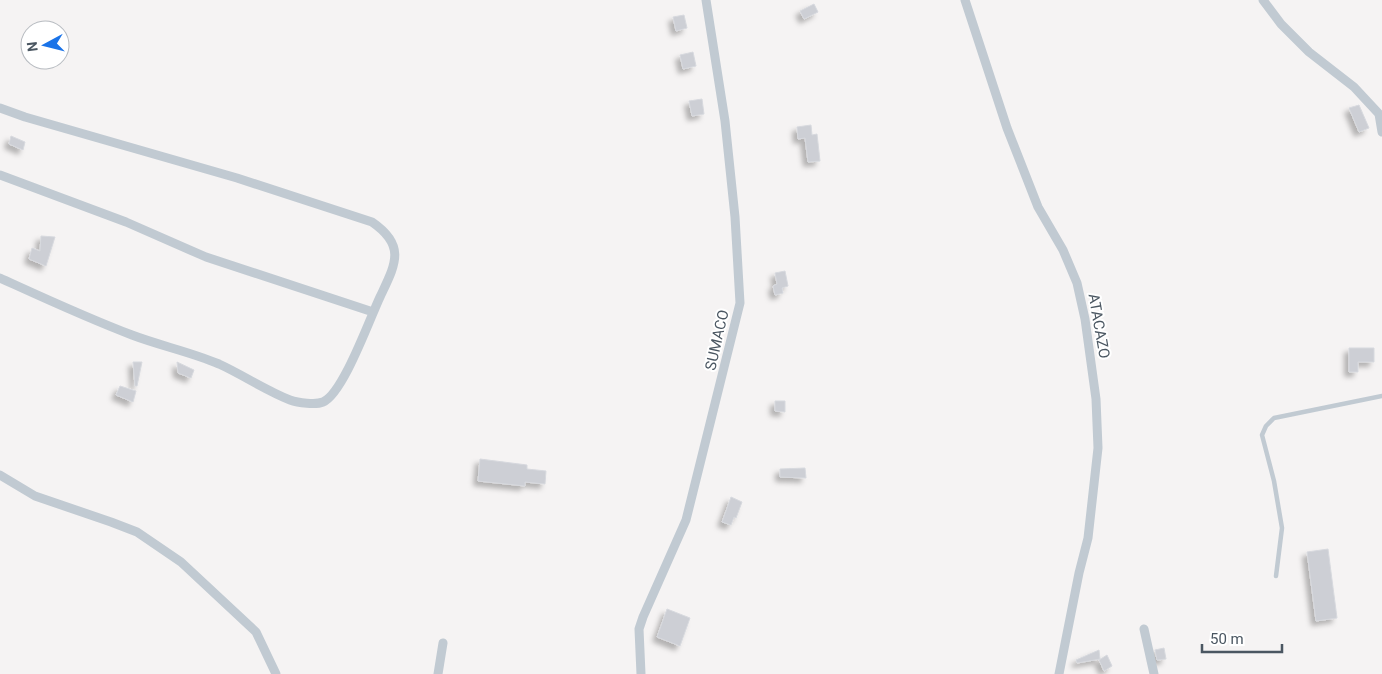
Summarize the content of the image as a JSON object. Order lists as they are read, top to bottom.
{
  "streets": {
    "street": ["ATACAZO", "SUMACO"]
  },
  "scale_bar": "50 m",
  "north": "left"
}
